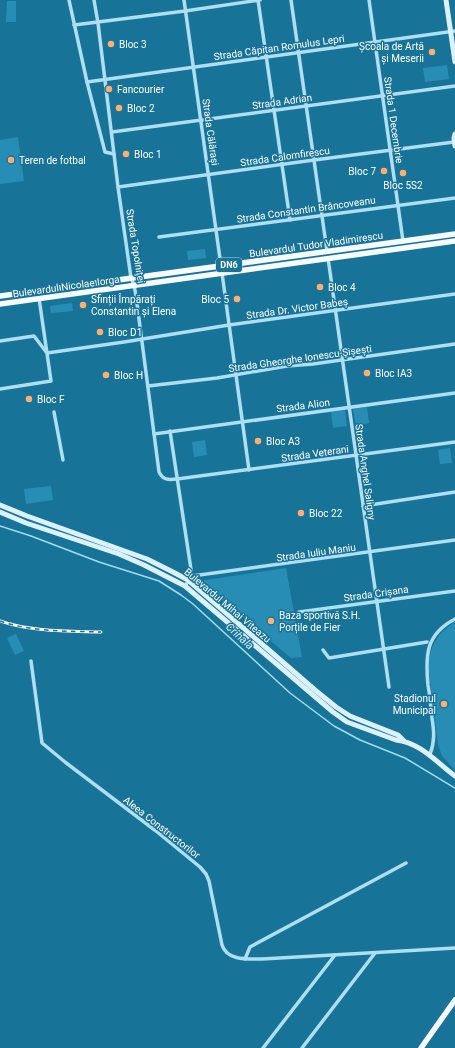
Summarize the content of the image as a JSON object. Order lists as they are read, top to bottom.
{
  "streets": {
    "main road": [
      "Bulevardul Tudor Vladimirescu",
      "DN6",
      "Bulevardul Nicolae Iorga",
      "Bulevardul Mihai Viteazu"
    ],
    "street": [
      "Strada Căpitan Romulus Lepri",
      "Strada Adrian",
      "Strada 1 Decembrie",
      "Strada Călărași",
      "Strada Calomfirescu",
      "Strada Constantin Brâncoveanu",
      "Strada Topolniței",
      "Strada Dr. Victor Babeș",
      "Strada Gheorghe Ionescu-Șișești",
      "Strada Alion",
      "Strada Veterani",
      "Strada Anghel Saligny",
      "Strada Iuliu Maniu",
      "Strada Crișana",
      "Aleea Constructorilor"
    ]
  },
  "crossings": [
    ["Strada Căpitan Romulus Lepri", "Strada 1 Decembrie"],
    ["Strada Căpitan Romulus Lepri", "Strada Călărași"],
    ["Strada Căpitan Romulus Lepri", "Strada Topolniței"],
    ["Strada Adrian", "Strada 1 Decembrie"],
    ["Strada Adrian", "Strada Călărași"],
    ["Strada Adrian", "Strada Topolniței"],
    ["Strada 1 Decembrie", "Strada Calomfirescu"],
    ["Strada 1 Decembrie", "Strada Constantin Brâncoveanu"],
    ["Strada 1 Decembrie", "Bulevardul Tudor Vladimirescu"],
    ["Strada Călărași", "Strada Calomfirescu"],
    ["Strada Călărași", "Strada Constantin Brâncoveanu"],
    ["Strada Călărași", "Bulevardul Tudor Vladimirescu"],
    ["Strada Calomfirescu", "Strada Topolniței"],
    ["Bulevardul Tudor Vladimirescu", "Strada Topolniței"],
    ["Bulevardul Tudor Vladimirescu", "Bulevardul Nicolae Iorga"],
    ["Bulevardul Tudor Vladimirescu", "Strada Anghel Saligny"],
    ["Strada Topolniței", "Bulevardul Nicolae Iorga"],
    ["Strada Topolniței", "Strada Dr. Victor Babeș"],
    ["Strada Topolniței", "Strada Gheorghe Ionescu-Șișești"],
    ["Strada Topolniței", "Strada Alion"],
    ["Strada Topolniței", "Strada Veterani"],
    ["Strada Dr. Victor Babeș", "Strada Anghel Saligny"],
    ["Strada Gheorghe Ionescu-Șișești", "Strada Anghel Saligny"],
    ["Strada Alion", "Strada Anghel Saligny"],
    ["Strada Veterani", "Strada Anghel Saligny"],
    ["Strada Anghel Saligny", "Strada Iuliu Maniu"],
    ["Strada Anghel Saligny", "Strada Crișana"]
  ],
  "water": ["Crihala"],
  "places": [
    "Bloc 3",
    "Școala de Artă și Meserii",
    "Fancourier",
    "Bloc 2",
    "Bloc 1",
    "Teren de fotbal",
    "Bloc 7",
    "Bloc 5S2",
    "Bloc 4",
    "Bloc 5",
    "Sfinții Împărați Constantin și Elena",
    "Bloc D1",
    "Bloc IA3",
    "Bloc H",
    "Bloc F",
    "Bloc A3",
    "Bloc 22",
    "Baza sportivă S.H. Porțile de Fier",
    "Stadionul Municipal"
  ]
}
